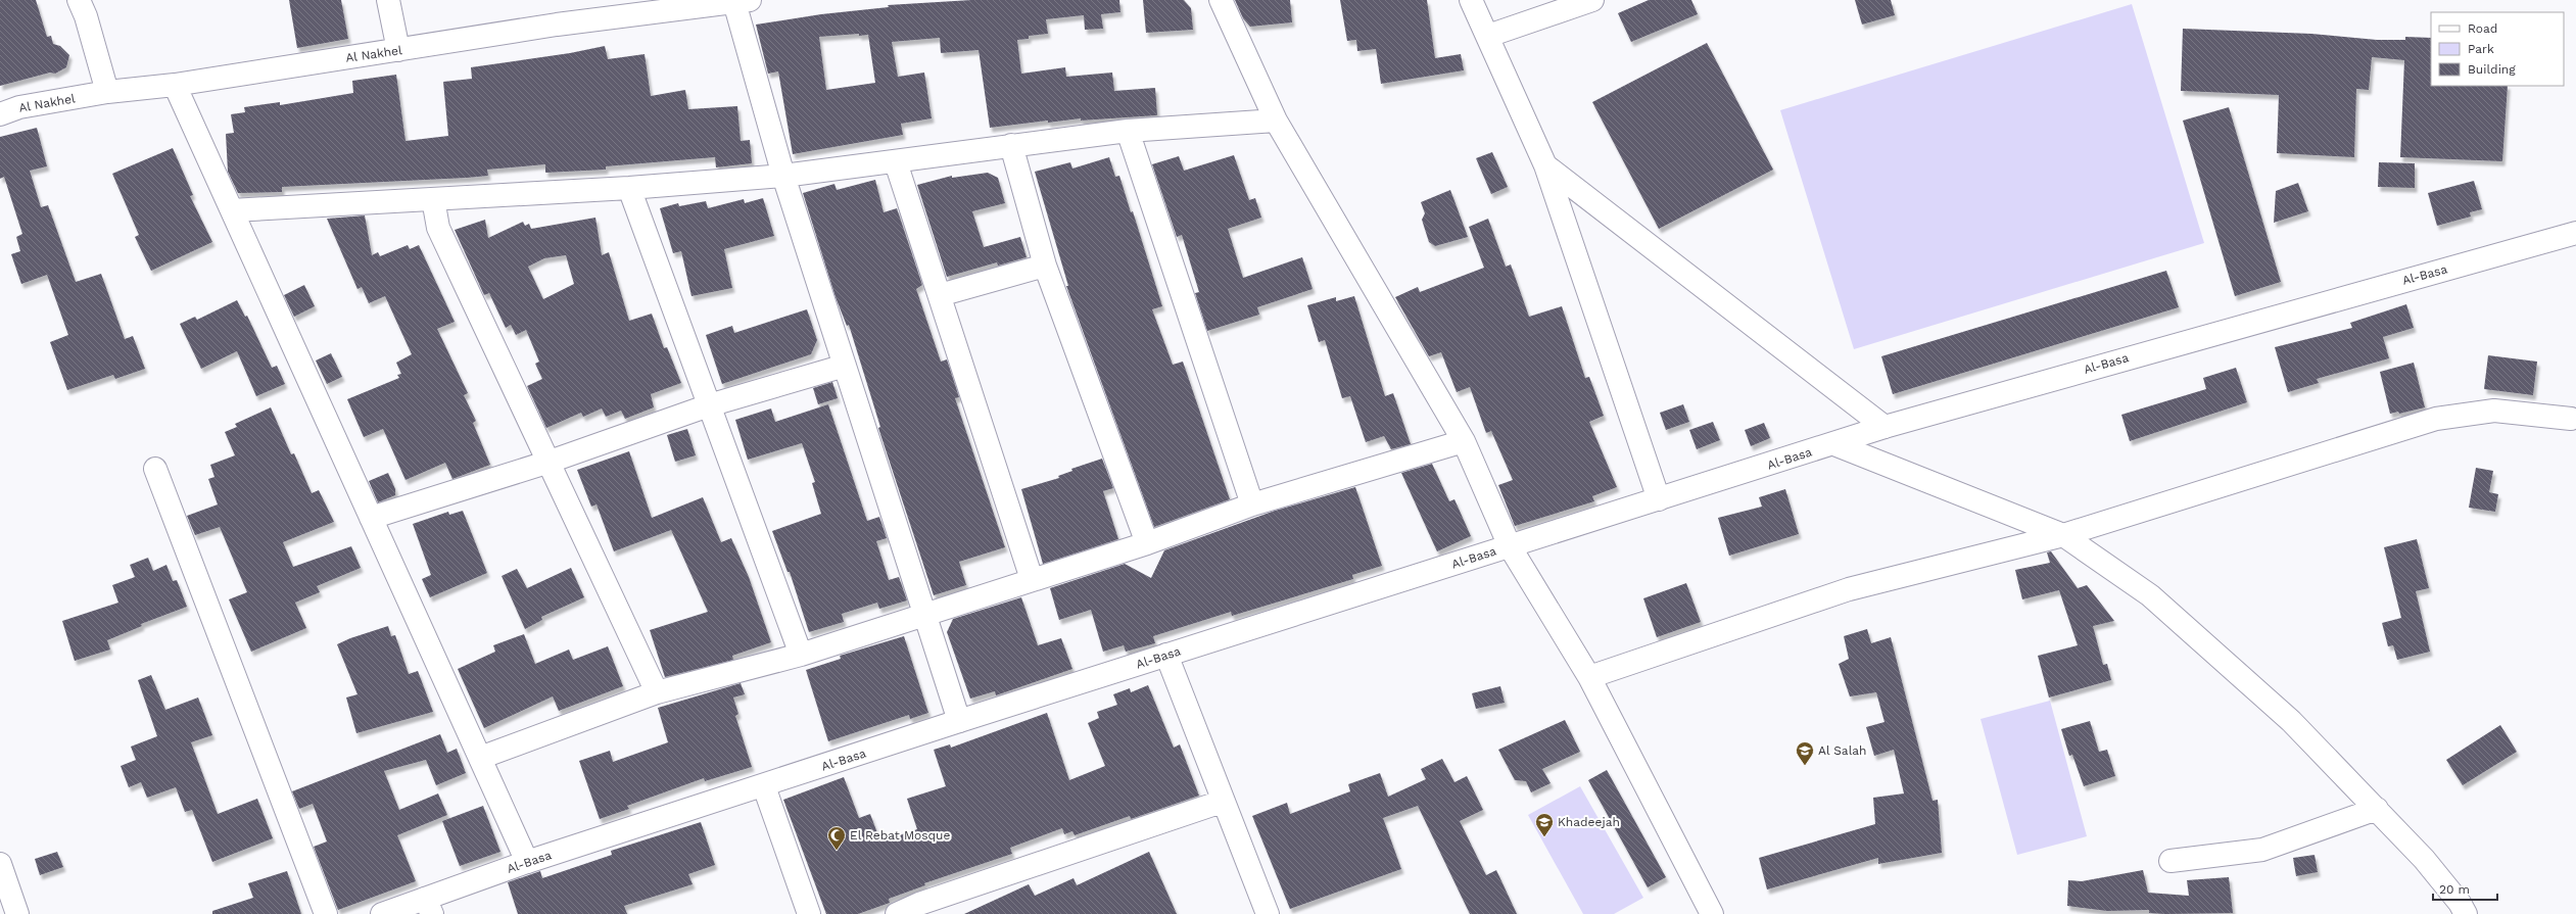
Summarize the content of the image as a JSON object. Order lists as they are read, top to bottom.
{
  "streets": {
    "street": ["Al Nakhel", "Al-Basa"]
  },
  "places": {
    "school or university": ["Al Salah", "Khadeejah"],
    "mosque": ["El Rebat Mosque"]
  },
  "legend": ["Road", "Park", "Building"],
  "scale_bar": "20 m"
}
